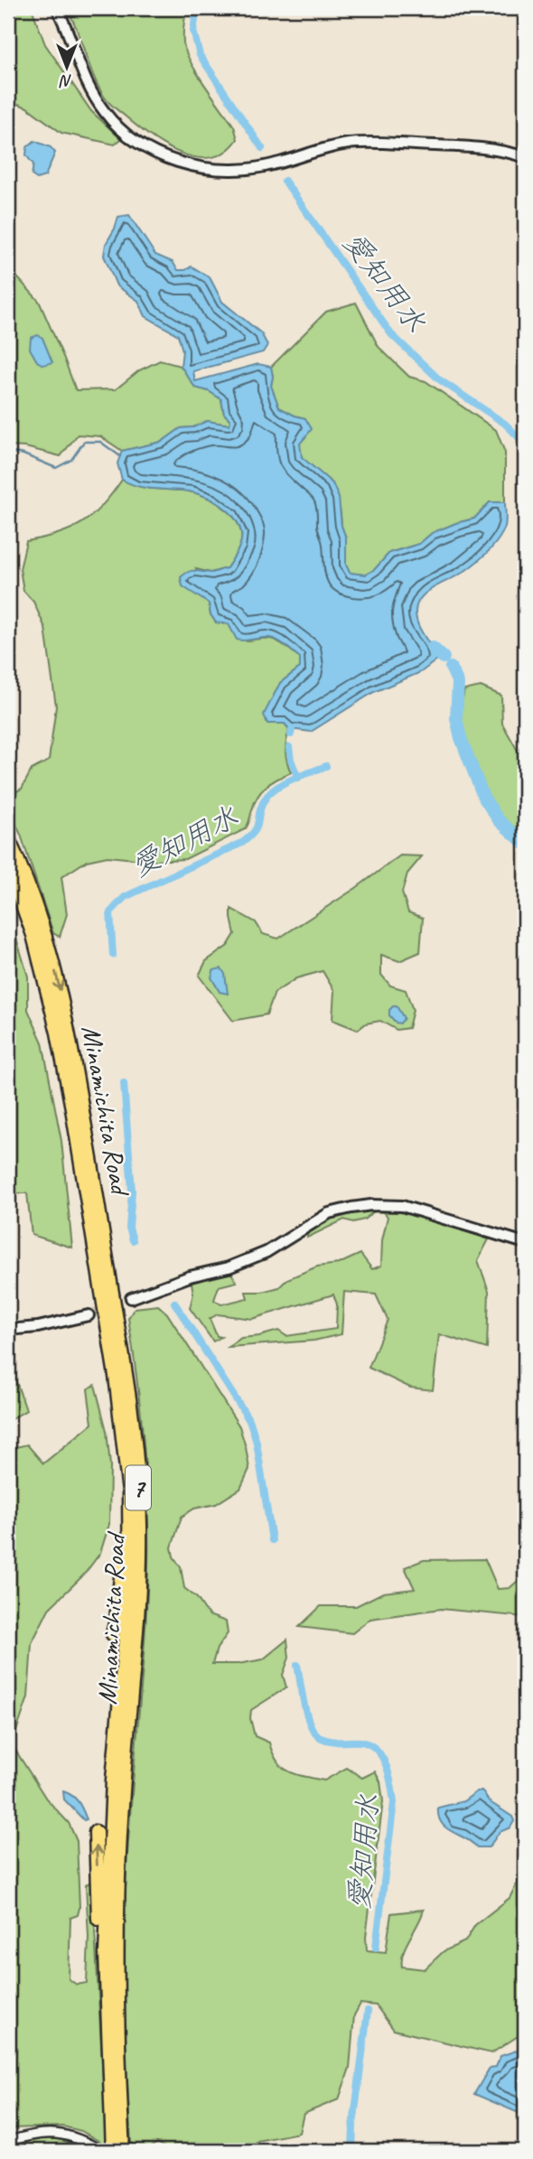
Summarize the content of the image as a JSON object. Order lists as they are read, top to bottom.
{
  "streets": {
    "highway": ["Minamichita Road", "7"]
  },
  "water": ["愛知用水"],
  "north": "bottom"
}
